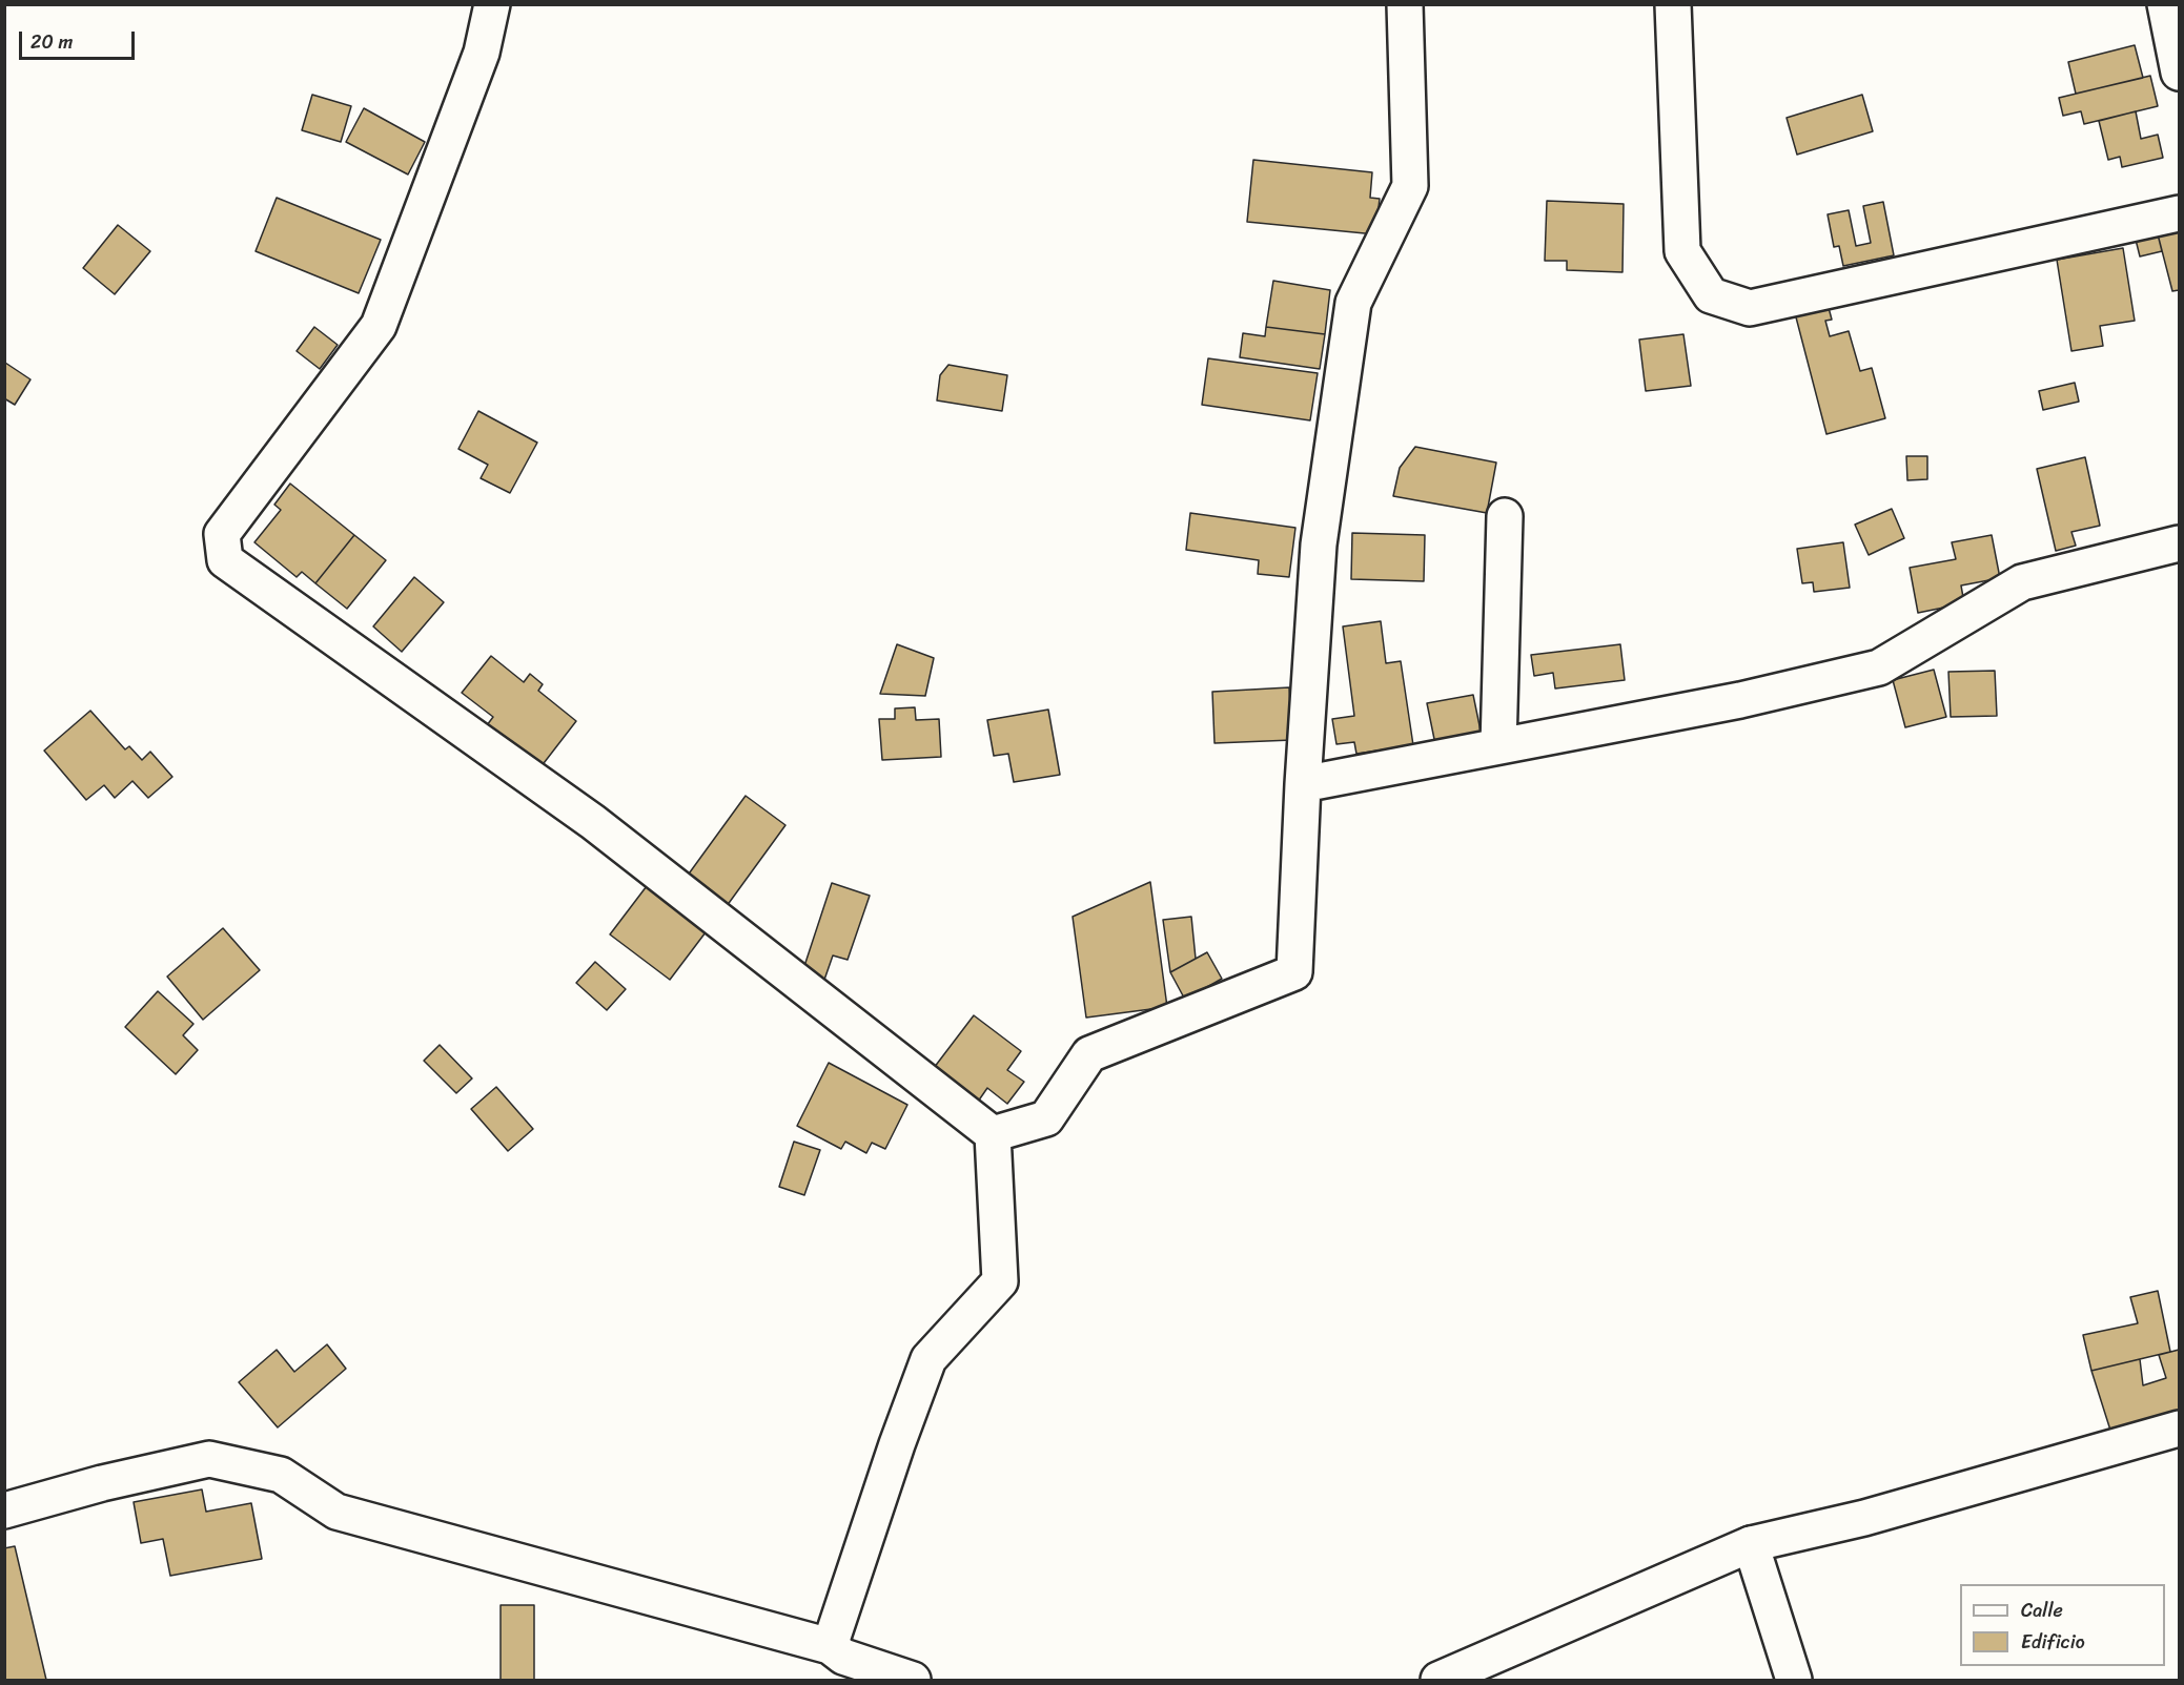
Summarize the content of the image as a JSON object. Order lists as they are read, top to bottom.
{
  "legend": ["Calle", "Edificio"],
  "scale_bar": "20 m"
}
